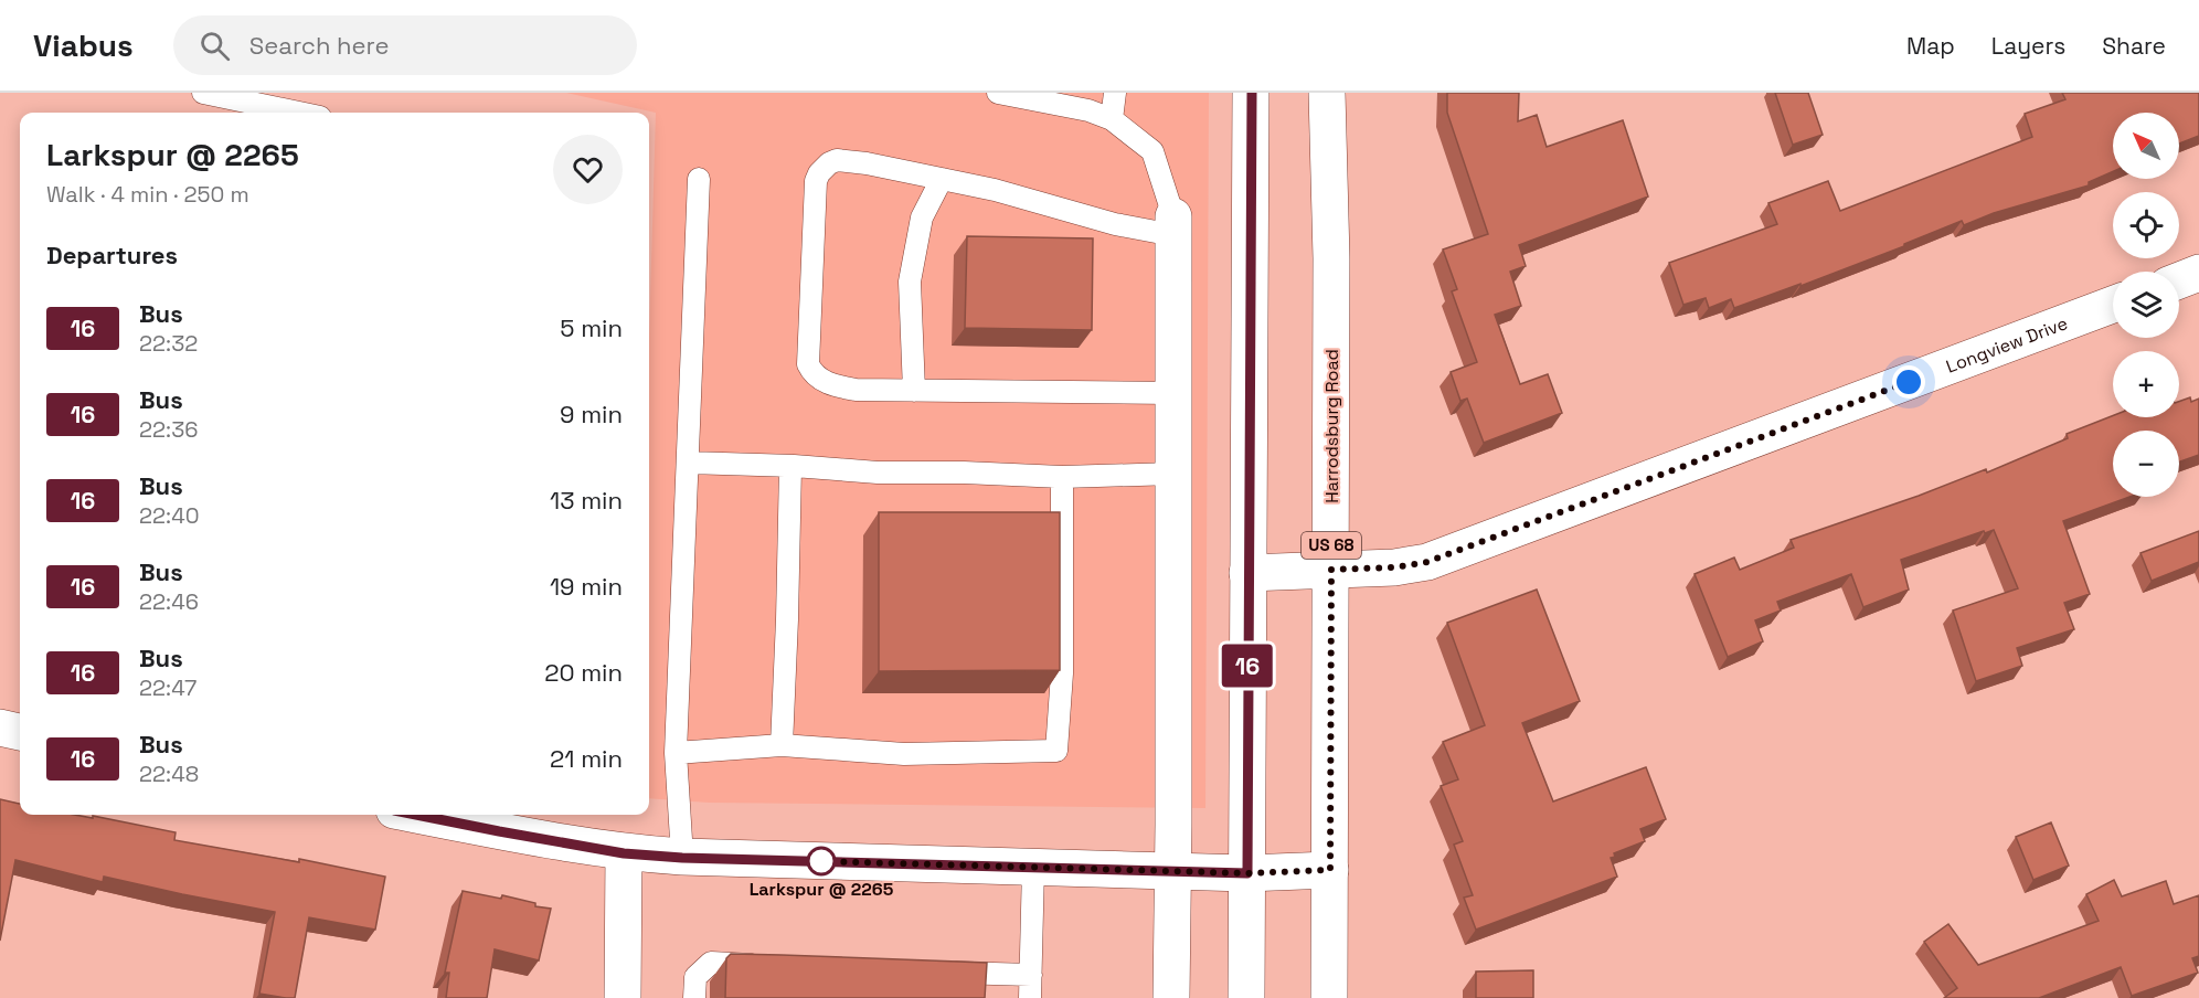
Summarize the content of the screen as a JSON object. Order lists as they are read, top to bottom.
{
  "streets": {
    "street": ["Longview Drive", "Harrodsburg Road", "US 68"]
  },
  "crossings": [
    ["Longview Drive", "Harrodsburg Road"]
  ],
  "places": ["Larkspur @ 2265"],
  "lines": ["bus line 16"],
  "north": "top left",
  "page": {
    "header": "Viabus",
    "search": "Search here",
    "nav": ["Map", "Layers", "Share"],
    "on_map": "16",
    "map_buttons": ["+", "−"],
    "heading": [
      ["Larkspur @ 2265", "Walk · 4 min · 250 m"],
      "Departures"
    ],
    "list": [
      {
        "mark": "16",
        "name": "Bus",
        "note": "22:32",
        "value": "5 min"
      },
      {
        "mark": "16",
        "name": "Bus",
        "note": "22:36",
        "value": "9 min"
      },
      {
        "mark": "16",
        "name": "Bus",
        "note": "22:40",
        "value": "13 min"
      },
      {
        "mark": "16",
        "name": "Bus",
        "note": "22:46",
        "value": "19 min"
      },
      {
        "mark": "16",
        "name": "Bus",
        "note": "22:47",
        "value": "20 min"
      },
      {
        "mark": "16",
        "name": "Bus",
        "note": "22:48",
        "value": "21 min"
      }
    ]
  }
}
